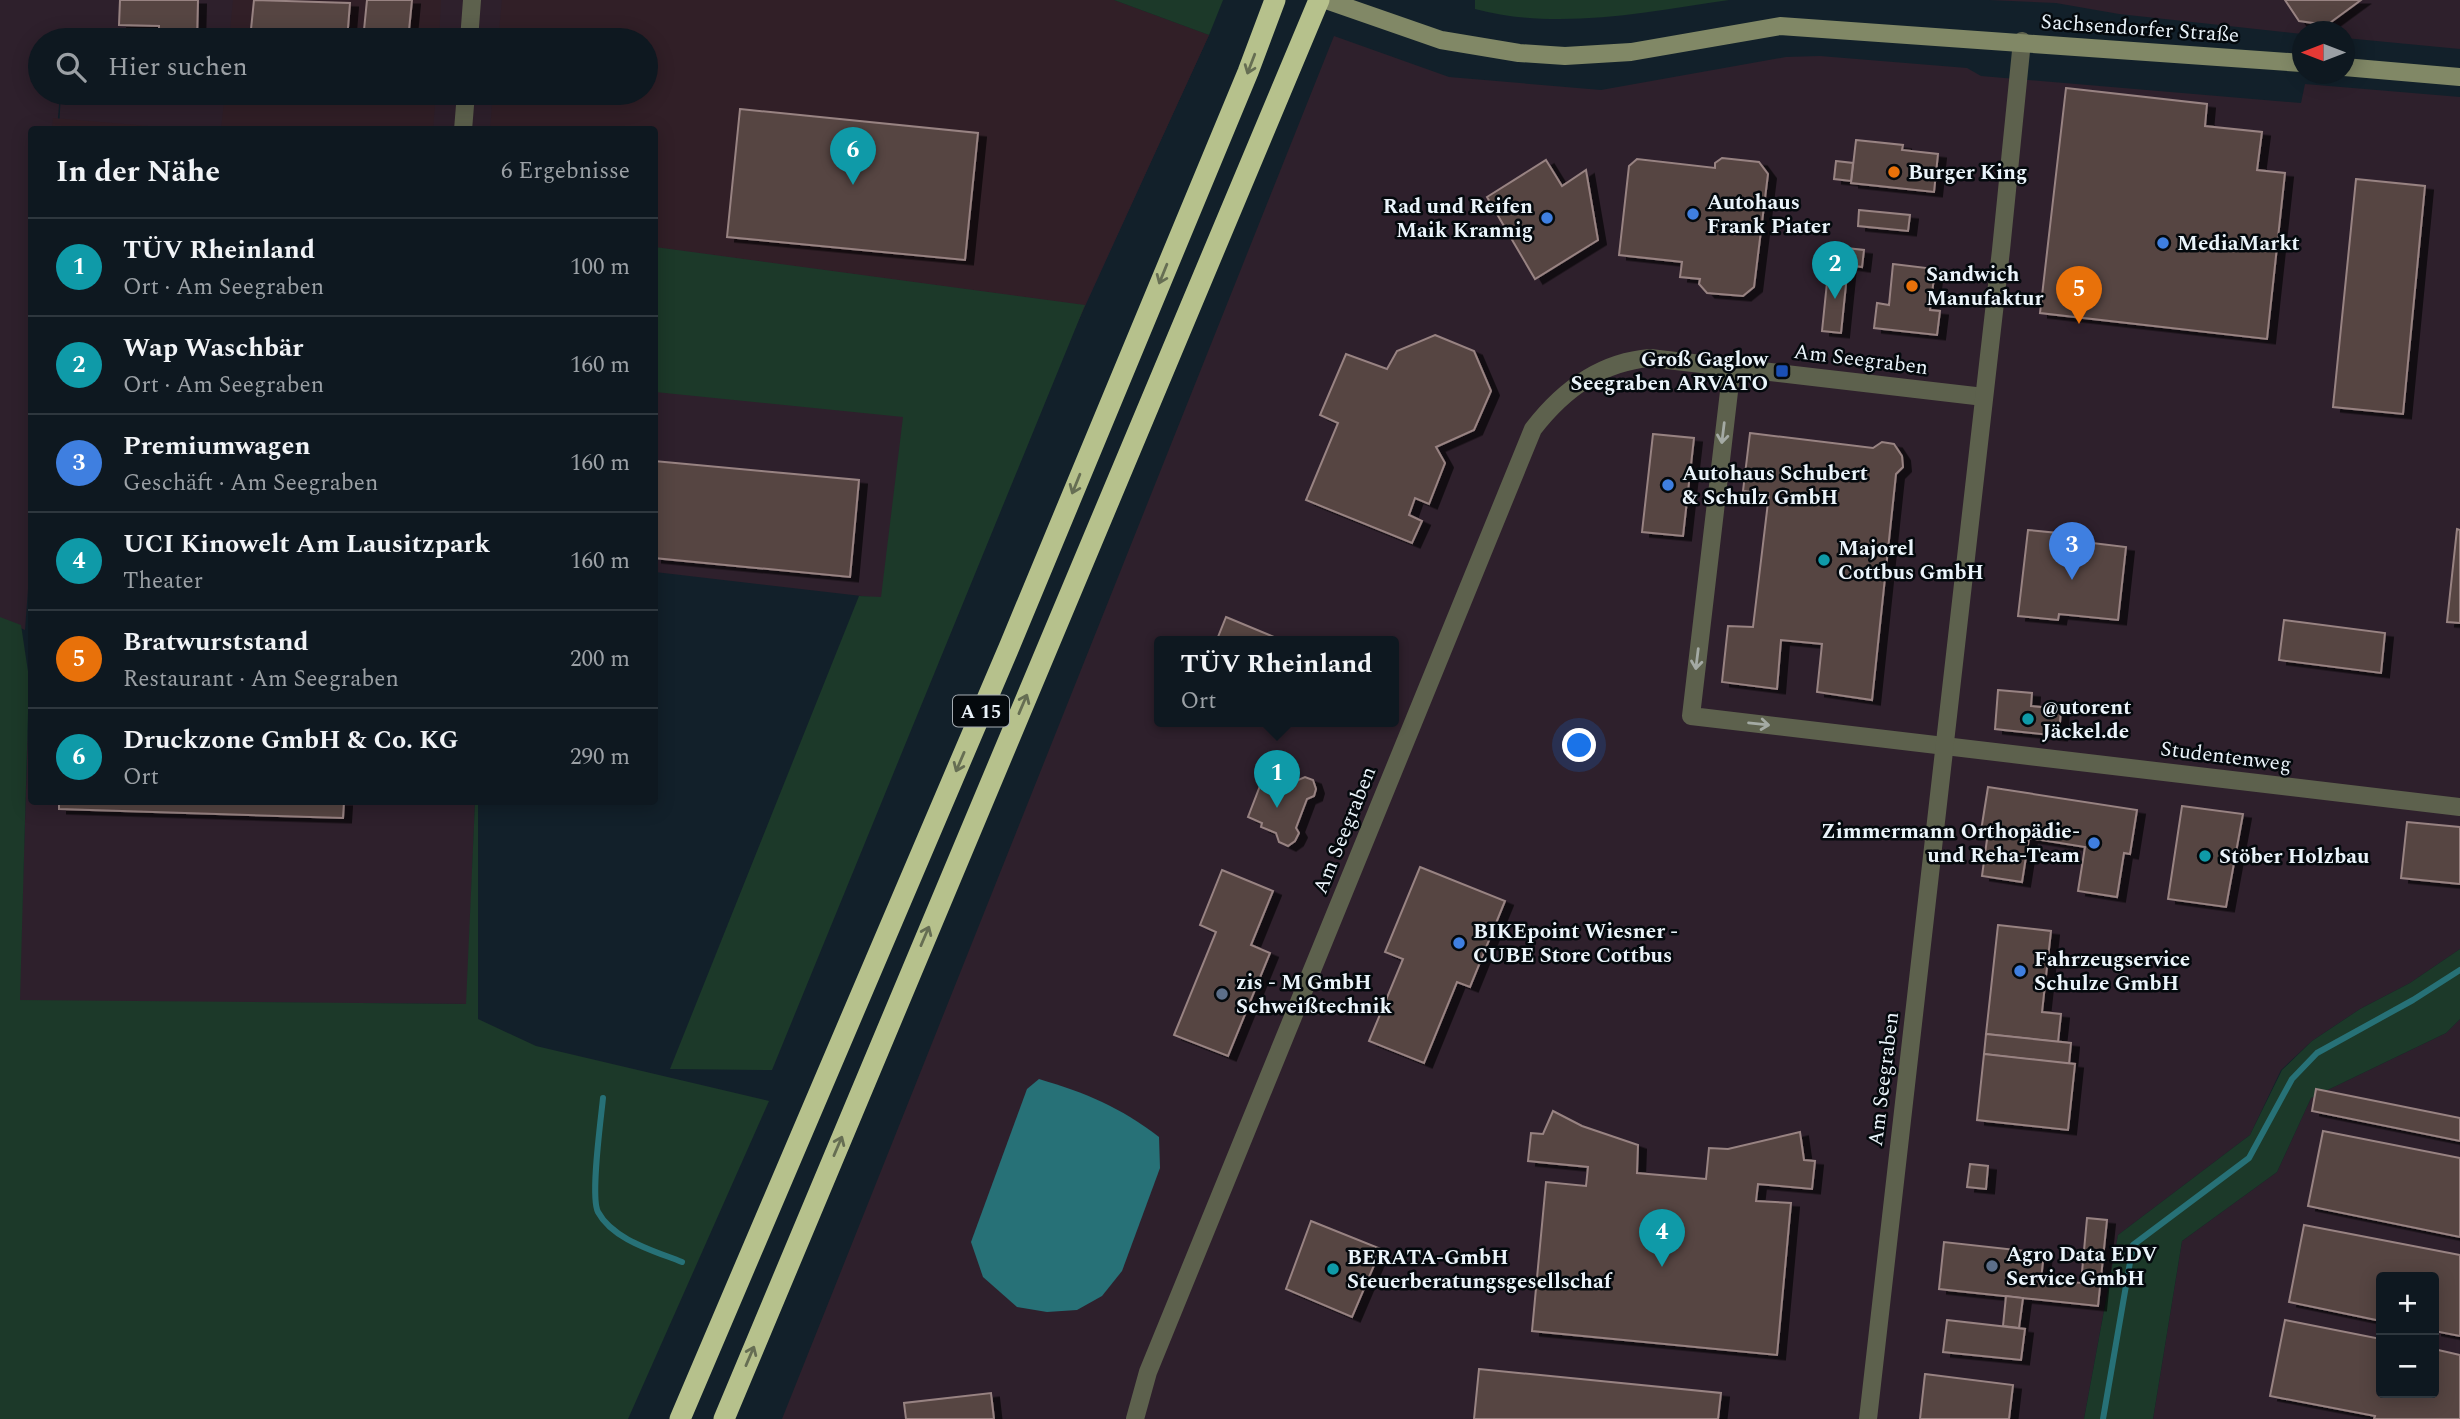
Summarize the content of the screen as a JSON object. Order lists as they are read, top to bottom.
{
  "streets": {
    "highway": ["A 15"],
    "main road": ["Sachsendorfer Straße"],
    "street": ["Am Seegraben", "Studentenweg"]
  },
  "crossings": [
    ["Sachsendorfer Straße", "Am Seegraben"],
    ["Am Seegraben", "Studentenweg"]
  ],
  "places": {
    "other": [
      "Burger King",
      "Autohaus Frank Piater",
      "Rad und Reifen Maik Krannig",
      "MediaMarkt",
      "Sandwich Manufaktur",
      "Autohaus Schubert & Schulz GmbH",
      "Majorel Cottbus GmbH",
      "@utorent Jäckel.de",
      "Zimmermann Orthopädie- und Reha-Team",
      "Stöber Holzbau",
      "BIKEpoint Wiesner - CUBE Store Cottbus",
      "Fahrzeugservice Schulze GmbH",
      "zis - M GmbH Schweißtechnik",
      "Agro Data EDV Service GmbH",
      "BERATA-GmbH Steuerberatungsgesellschaf"
    ],
    "transit": ["Groß Gaglow Seegraben ARVATO"]
  },
  "north": "left",
  "page": {
    "search": "Hier suchen",
    "heading": ["In der Nähe", "6 Ergebnisse"],
    "pins": [
      "6",
      "2",
      "5",
      "3",
      "1",
      "4"
    ],
    "list": [
      {
        "mark": "1",
        "name": "TÜV Rheinland",
        "note": "Ort · Am Seegraben",
        "value": "100 m"
      },
      {
        "mark": "2",
        "name": "Wap Waschbär",
        "note": "Ort · Am Seegraben",
        "value": "160 m"
      },
      {
        "mark": "3",
        "name": "Premiumwagen",
        "note": "Geschäft · Am Seegraben",
        "value": "160 m"
      },
      {
        "mark": "4",
        "name": "UCI Kinowelt Am Lausitzpark",
        "note": "Theater",
        "value": "160 m"
      },
      {
        "mark": "5",
        "name": "Bratwurststand",
        "note": "Restaurant · Am Seegraben",
        "value": "200 m"
      },
      {
        "mark": "6",
        "name": "Druckzone GmbH & Co. KG",
        "note": "Ort",
        "value": "290 m"
      }
    ],
    "popup": ["TÜV Rheinland", "Ort"],
    "map_buttons": ["+", "−"]
  }
}
